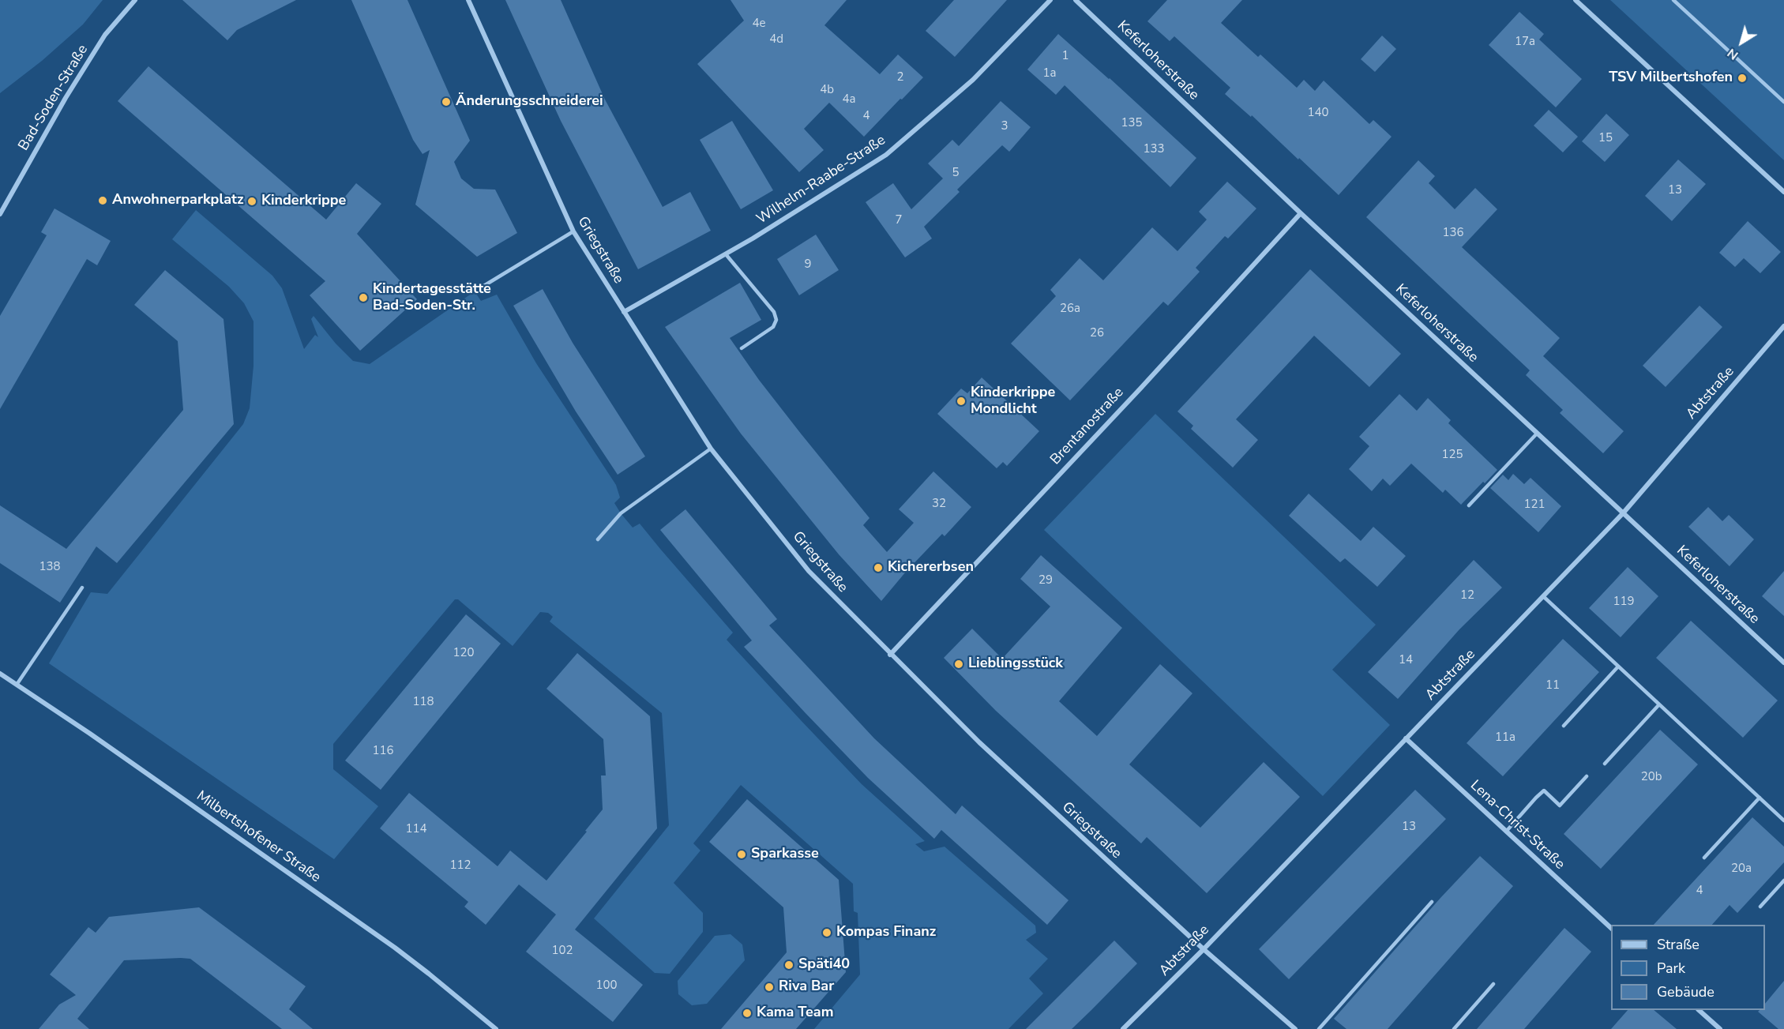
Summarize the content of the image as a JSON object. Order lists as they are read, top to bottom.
{
  "streets": {
    "street": [
      "Keferloherstraße",
      "Bad-Soden-Straße",
      "Wilhelm-Raabe-Straße",
      "Griegstraße",
      "Abtstraße",
      "Brentanostraße",
      "Lena-Christ-Straße",
      "Milbertshofener Straße"
    ]
  },
  "crossings": [
    ["Keferloherstraße", "Abtstraße"],
    ["Keferloherstraße", "Brentanostraße"],
    ["Wilhelm-Raabe-Straße", "Griegstraße"],
    ["Griegstraße", "Abtstraße"],
    ["Griegstraße", "Brentanostraße"],
    ["Abtstraße", "Lena-Christ-Straße"]
  ],
  "places": [
    "TSV Milbertshofen",
    "Änderungsschneiderei",
    "Anwohnerparkplatz",
    "Kinderkrippe",
    "Kindertagesstätte Bad-Soden-Str.",
    "Kinderkrippe Mondlicht",
    "Kichererbsen",
    "Lieblingsstück",
    "Sparkasse",
    "Kompas Finanz",
    "Späti40",
    "Riva Bar",
    "Kama Team"
  ],
  "house_numbers": [
    "4e",
    "4d",
    "17a",
    "1",
    "1a",
    "2",
    "4b",
    "4a",
    "140",
    "4",
    "135",
    "3",
    "15",
    "133",
    "5",
    "13",
    "7",
    "136",
    "9",
    "26a",
    "26",
    "125",
    "32",
    "121",
    "138",
    "29",
    "12",
    "119",
    "120",
    "14",
    "11",
    "118",
    "11a",
    "116",
    "20b",
    "13",
    "114",
    "112",
    "20a",
    "4",
    "102",
    "100"
  ],
  "legend": ["Straße", "Park", "Gebäude"],
  "north": "bottom left"
}
